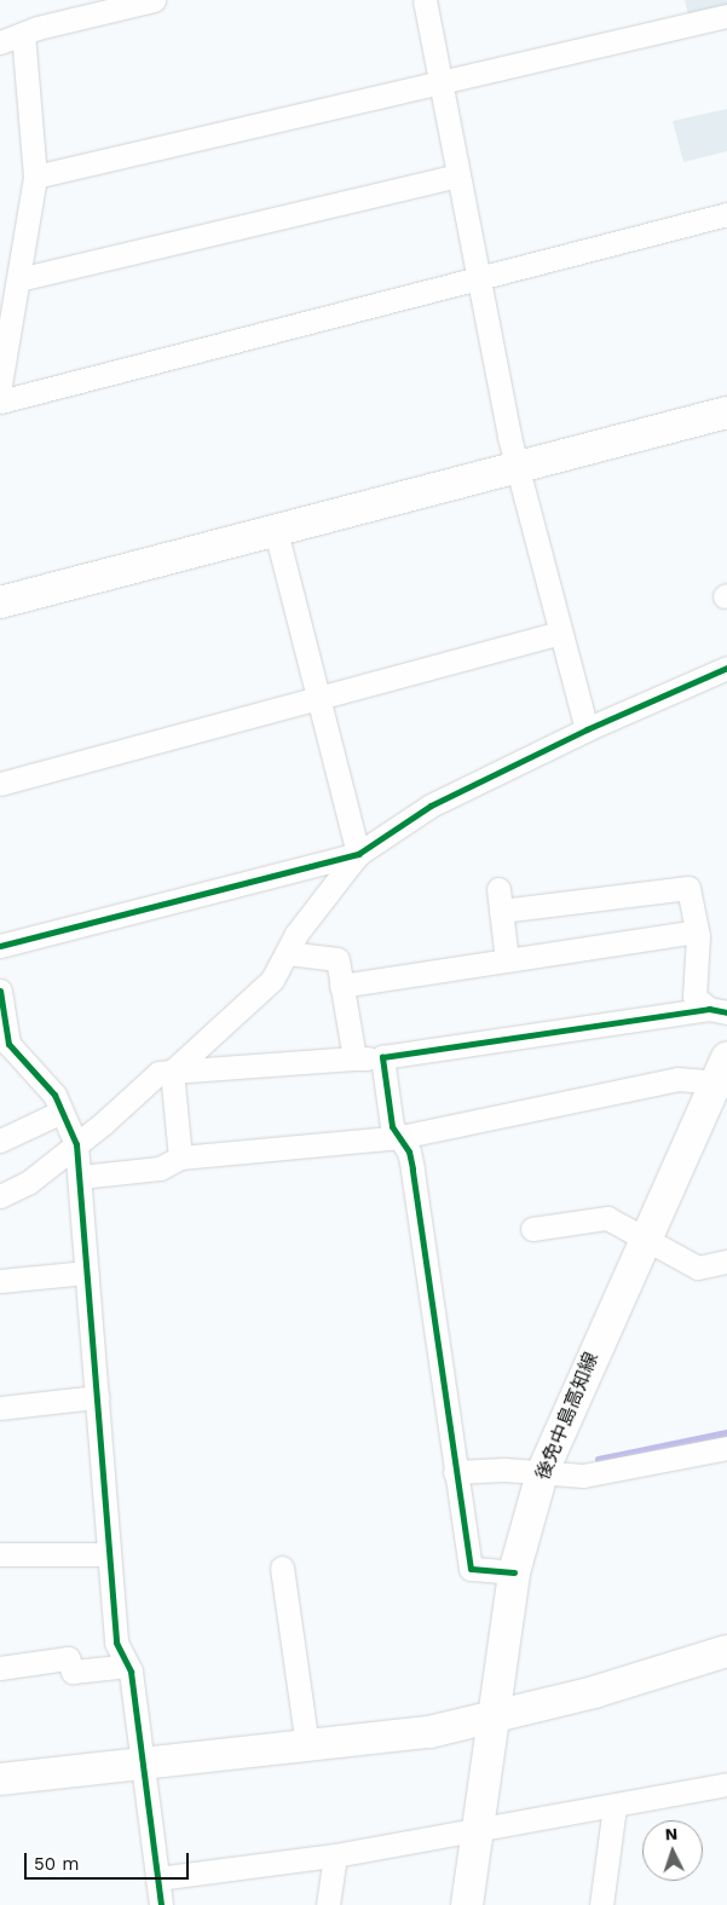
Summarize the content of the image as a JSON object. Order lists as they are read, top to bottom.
{
  "streets": {
    "street": ["後免中島高知線"]
  },
  "scale_bar": "50 m",
  "north": "top"
}
